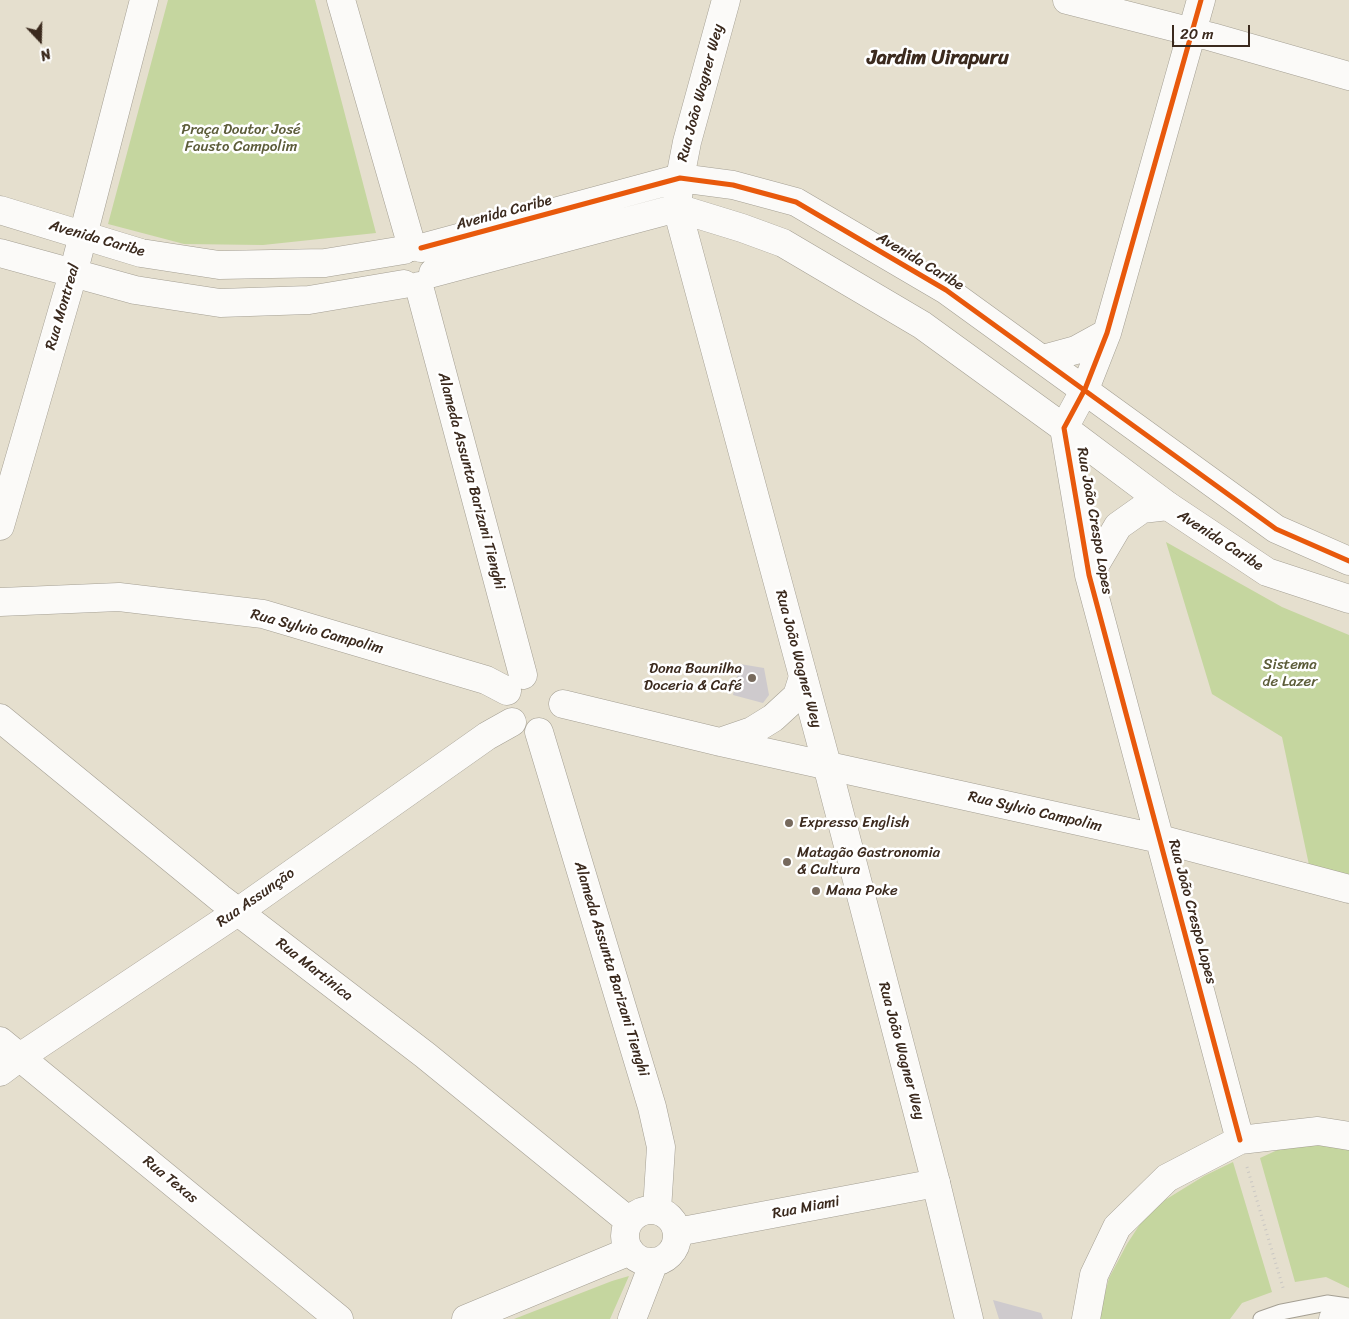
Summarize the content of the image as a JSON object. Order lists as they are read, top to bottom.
{
  "streets": {
    "street": [
      "Rua João Wagner Wey",
      "Avenida Caribe",
      "Rua Montreal",
      "Alameda Assunta Barizani Tienghi",
      "Rua João Crespo Lopes",
      "Rua Sylvio Campolim",
      "Rua Assunção",
      "Rua Martinica",
      "Rua Texas",
      "Rua Miami"
    ]
  },
  "crossings": [
    ["Rua João Wagner Wey", "Avenida Caribe"],
    ["Rua João Wagner Wey", "Rua Sylvio Campolim"],
    ["Rua João Wagner Wey", "Rua Miami"],
    ["Avenida Caribe", "Rua Montreal"],
    ["Avenida Caribe", "Alameda Assunta Barizani Tienghi"],
    ["Avenida Caribe", "Rua João Crespo Lopes"],
    ["Alameda Assunta Barizani Tienghi", "Rua Sylvio Campolim"],
    ["Alameda Assunta Barizani Tienghi", "Rua Assunção"],
    ["Alameda Assunta Barizani Tienghi", "Rua Martinica"],
    ["Alameda Assunta Barizani Tienghi", "Rua Miami"],
    ["Rua João Crespo Lopes", "Rua Sylvio Campolim"],
    ["Rua Sylvio Campolim", "Rua Assunção"],
    ["Rua Assunção", "Rua Martinica"],
    ["Rua Assunção", "Rua Texas"],
    ["Rua Martinica", "Rua Miami"]
  ],
  "districts": ["Jardim Uirapuru"],
  "parks": ["Praça Doutor José Fausto Campolim", "Sistema de Lazer"],
  "places": [
    "Dona Baunilha Doceria & Café",
    "Expresso English",
    "Matagão Gastronomia & Cultura",
    "Mana Poke"
  ],
  "scale_bar": "20 m",
  "north": "bottom"
}
